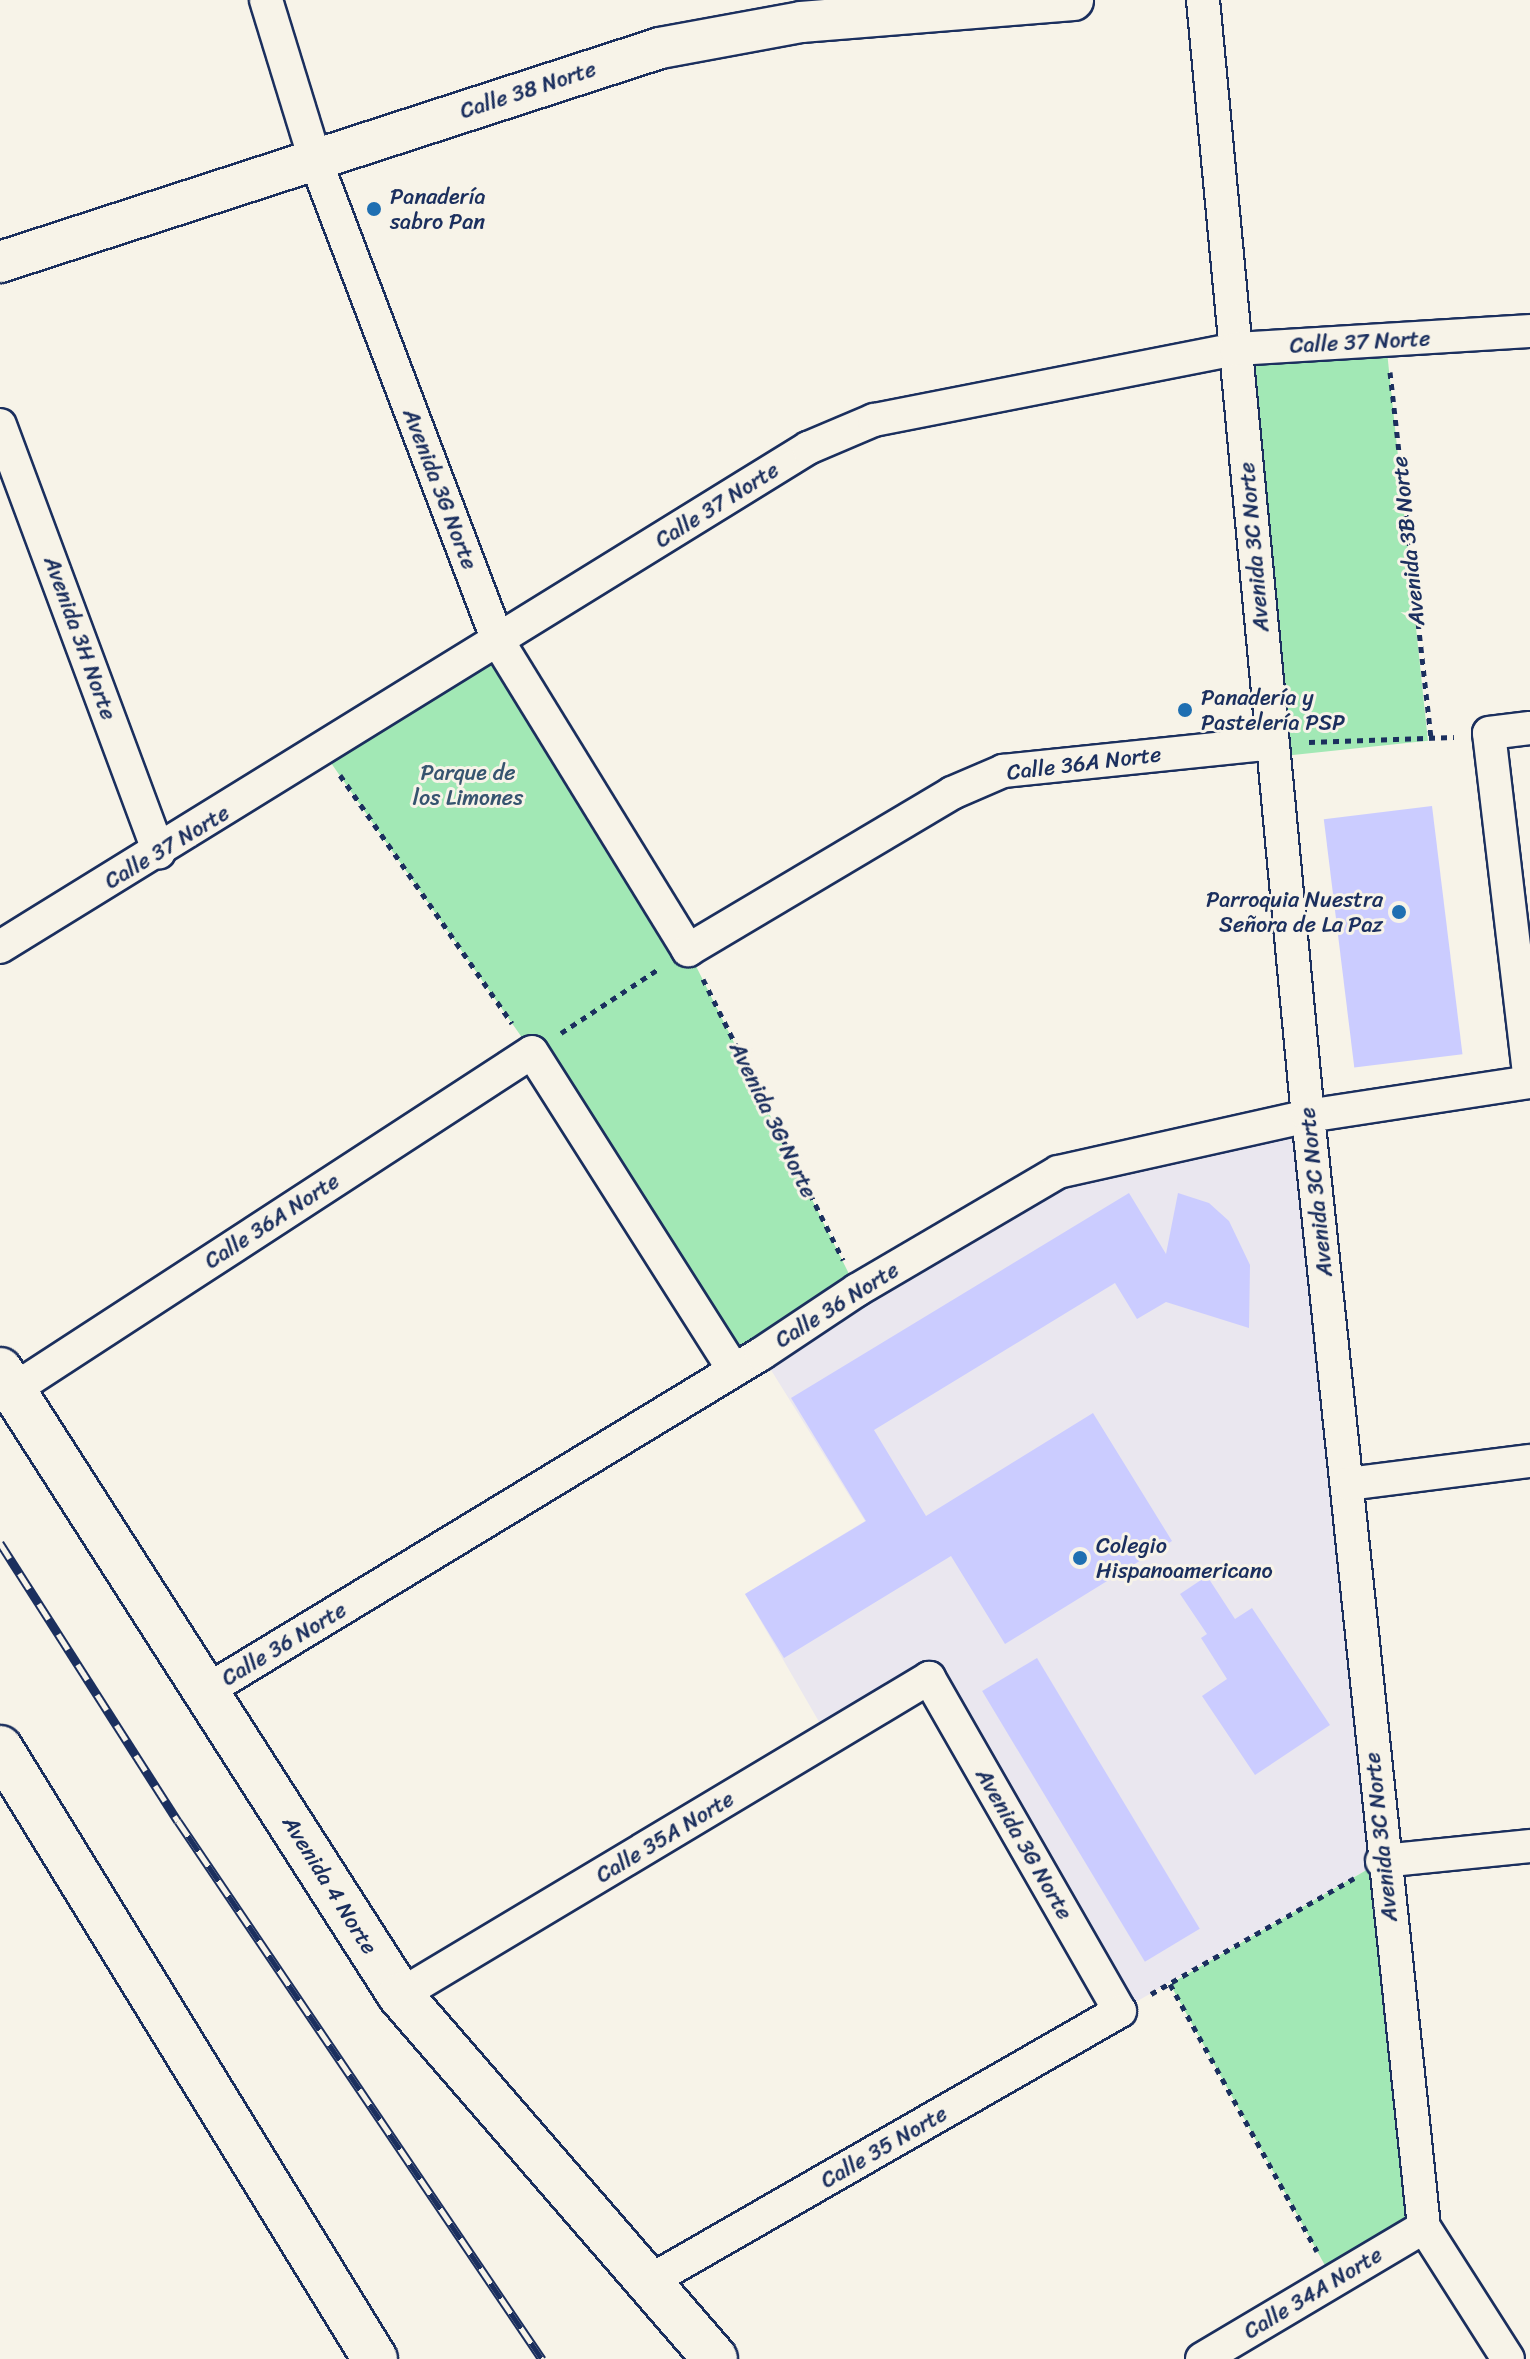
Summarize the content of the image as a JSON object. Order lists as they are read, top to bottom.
{
  "streets": {
    "main road": ["Avenida 4 Norte"],
    "street": [
      "Calle 38 Norte",
      "Calle 37 Norte",
      "Avenida 3G Norte",
      "Avenida 3C Norte",
      "Avenida 3H Norte",
      "Calle 36A Norte",
      "Calle 36 Norte",
      "Calle 35A Norte",
      "Calle 35 Norte",
      "Calle 34A Norte"
    ],
    "path": ["Avenida 3B Norte"]
  },
  "crossings": [
    ["Calle 38 Norte", "Avenida 3G Norte"],
    ["Calle 37 Norte", "Avenida 3G Norte"],
    ["Calle 37 Norte", "Avenida 3B Norte"],
    ["Calle 37 Norte", "Avenida 3C Norte"],
    ["Calle 37 Norte", "Avenida 3H Norte"],
    ["Avenida 3G Norte", "Calle 36A Norte"],
    ["Avenida 3G Norte", "Calle 36 Norte"],
    ["Avenida 3G Norte", "Calle 35A Norte"],
    ["Avenida 3G Norte", "Calle 35 Norte"],
    ["Avenida 3B Norte", "Avenida 3C Norte"],
    ["Avenida 3B Norte", "Calle 36A Norte"],
    ["Avenida 3C Norte", "Calle 36A Norte"],
    ["Avenida 3C Norte", "Calle 36 Norte"],
    ["Avenida 3C Norte", "Calle 34A Norte"],
    ["Calle 36A Norte", "Avenida 4 Norte"],
    ["Calle 36 Norte", "Avenida 4 Norte"],
    ["Calle 35A Norte", "Avenida 4 Norte"],
    ["Avenida 4 Norte", "Calle 35 Norte"]
  ],
  "parks": ["Parque de los Limones"],
  "places": [
    "Panadería sabro Pan",
    "Panadería y Pastelería PSP",
    "Parroquia Nuestra Señora de La Paz",
    "Colegio Hispanoamericano"
  ]
}
